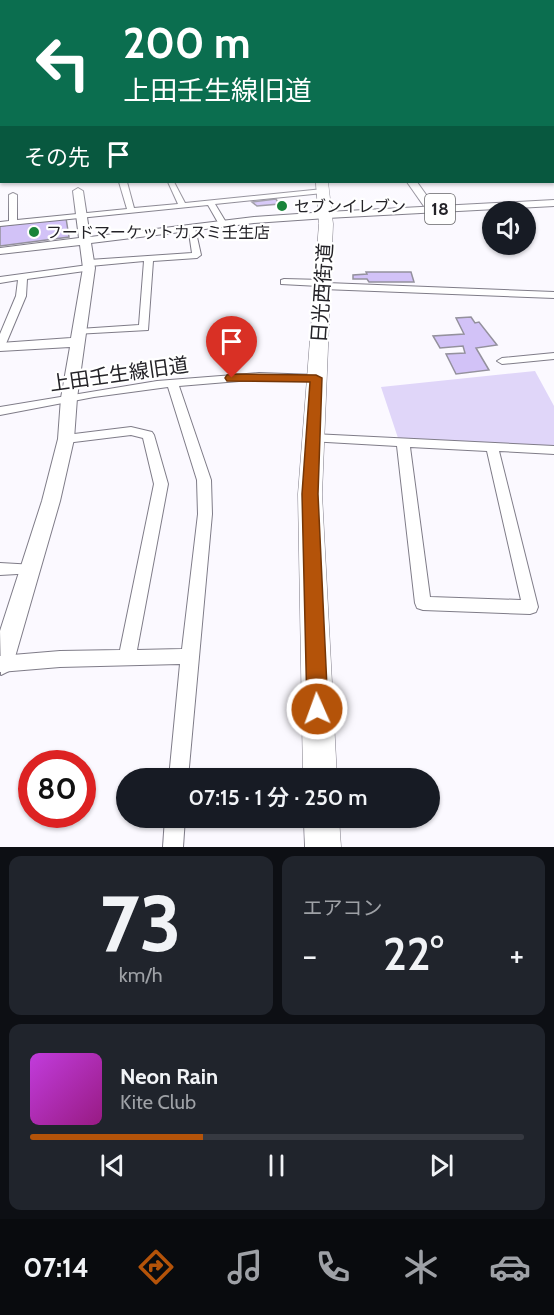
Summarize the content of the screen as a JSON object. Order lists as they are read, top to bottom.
{
  "streets": {
    "highway": ["日光西街道"],
    "main road": ["18"],
    "street": ["上田壬生線旧道"]
  },
  "crossings": [
    ["日光西街道", "上田壬生線旧道"]
  ],
  "places": ["セブンイレブン", "フードマーケットカスミ壬生店"],
  "page": {
    "turn": ["200 m", "上田壬生線旧道"],
    "then": "その先",
    "limit": "80",
    "trip": "07:15 · 1 分 · 250 m",
    "tile": [
      ["73", "km/h"],
      "エアコン"
    ],
    "heat": ["−", "22°", "+"],
    "song": ["Neon Rain", "Kite Club"],
    "tabs": "07:14"
  }
}
